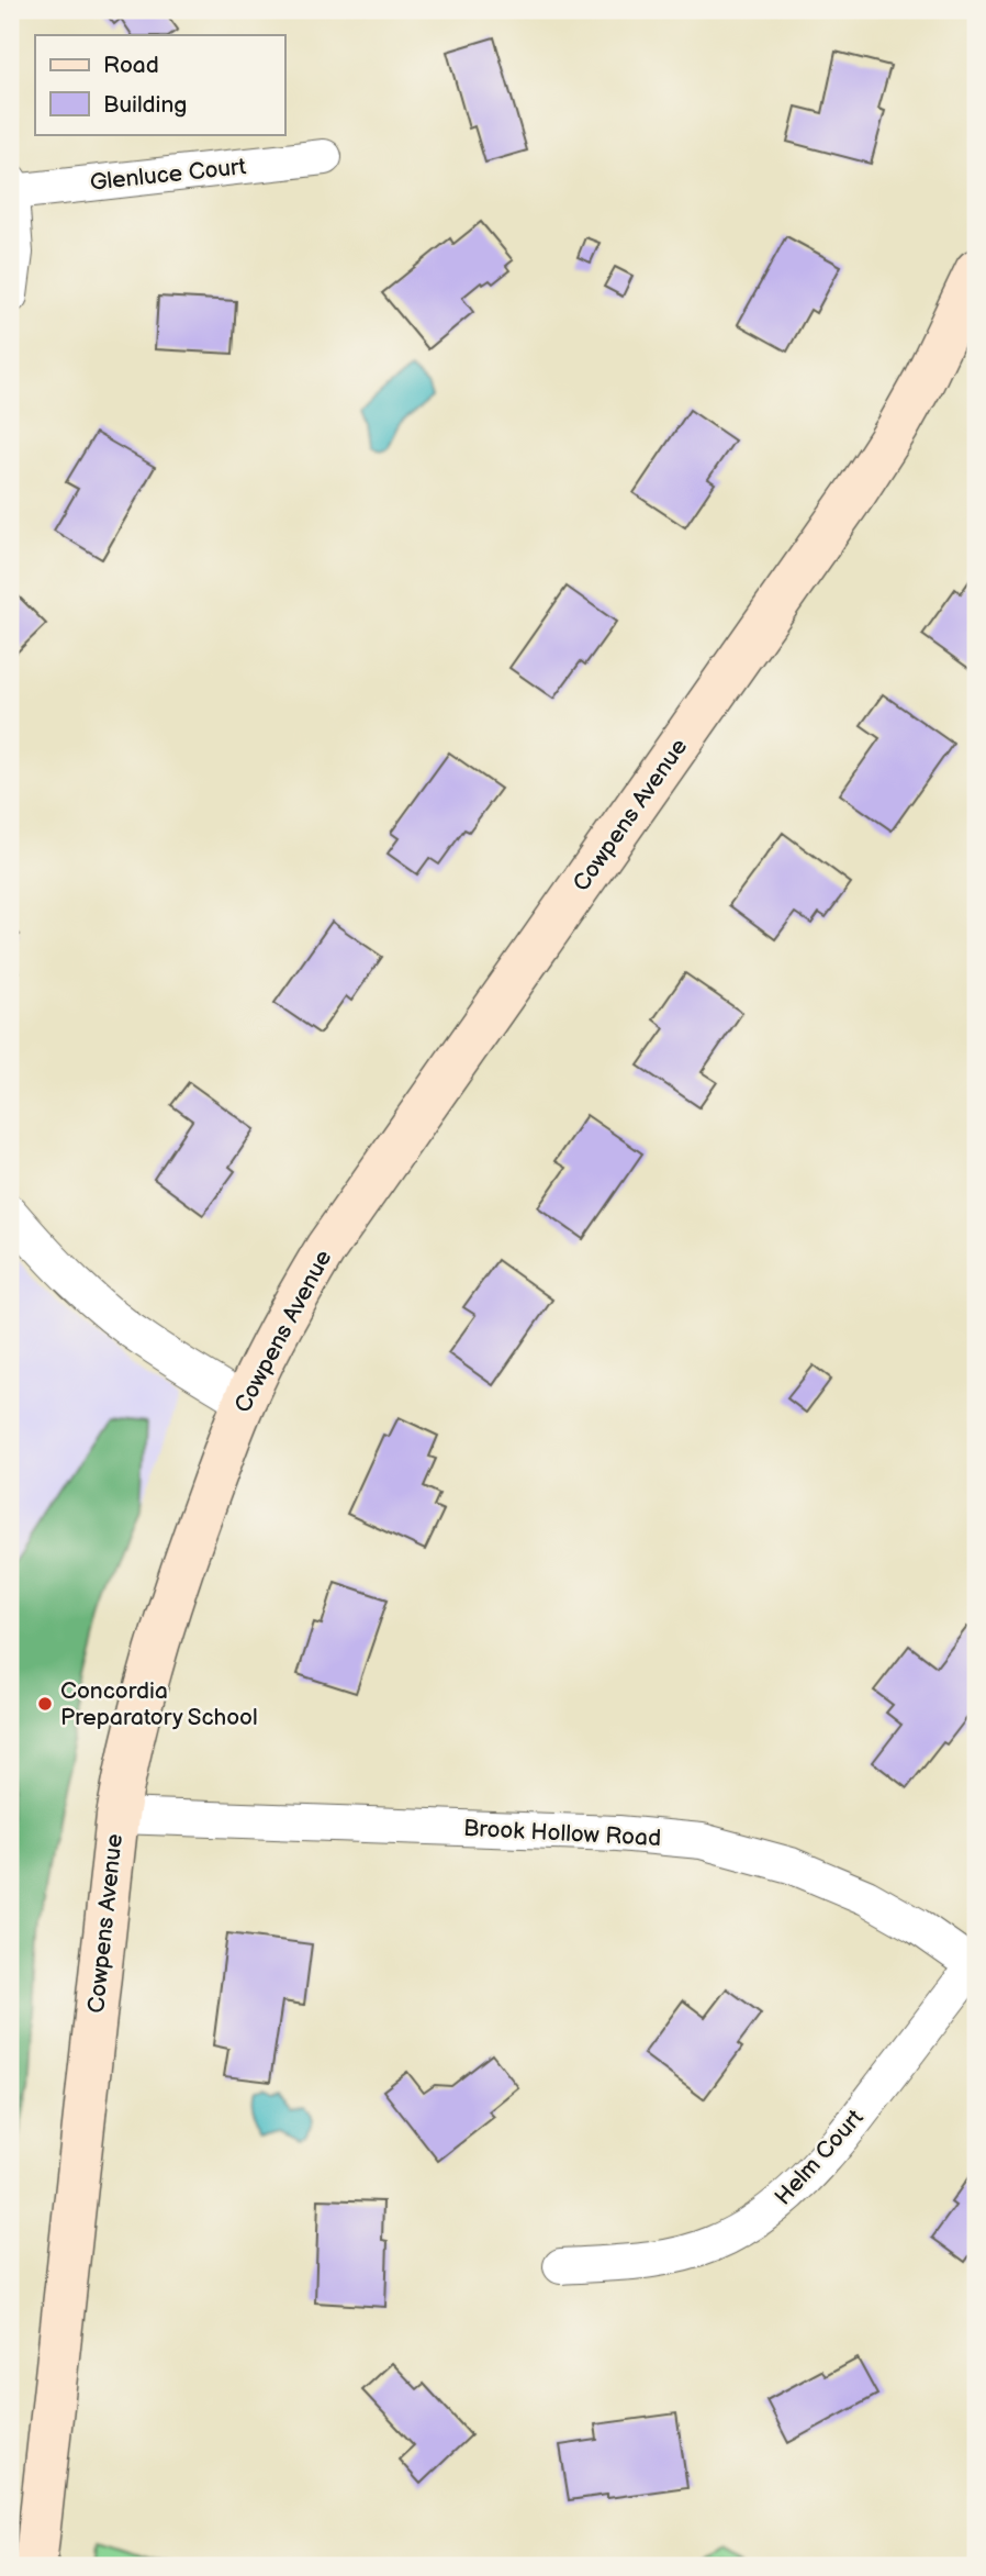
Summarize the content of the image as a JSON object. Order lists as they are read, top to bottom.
{
  "streets": {
    "street": [
      "Glenluce Court",
      "Cowpens Avenue",
      "Brook Hollow Road",
      "Helm Court"
    ]
  },
  "crossings": [
    ["Cowpens Avenue", "Brook Hollow Road"],
    ["Brook Hollow Road", "Helm Court"]
  ],
  "places": ["Concordia Preparatory School"],
  "legend": ["Road", "Building"]
}
